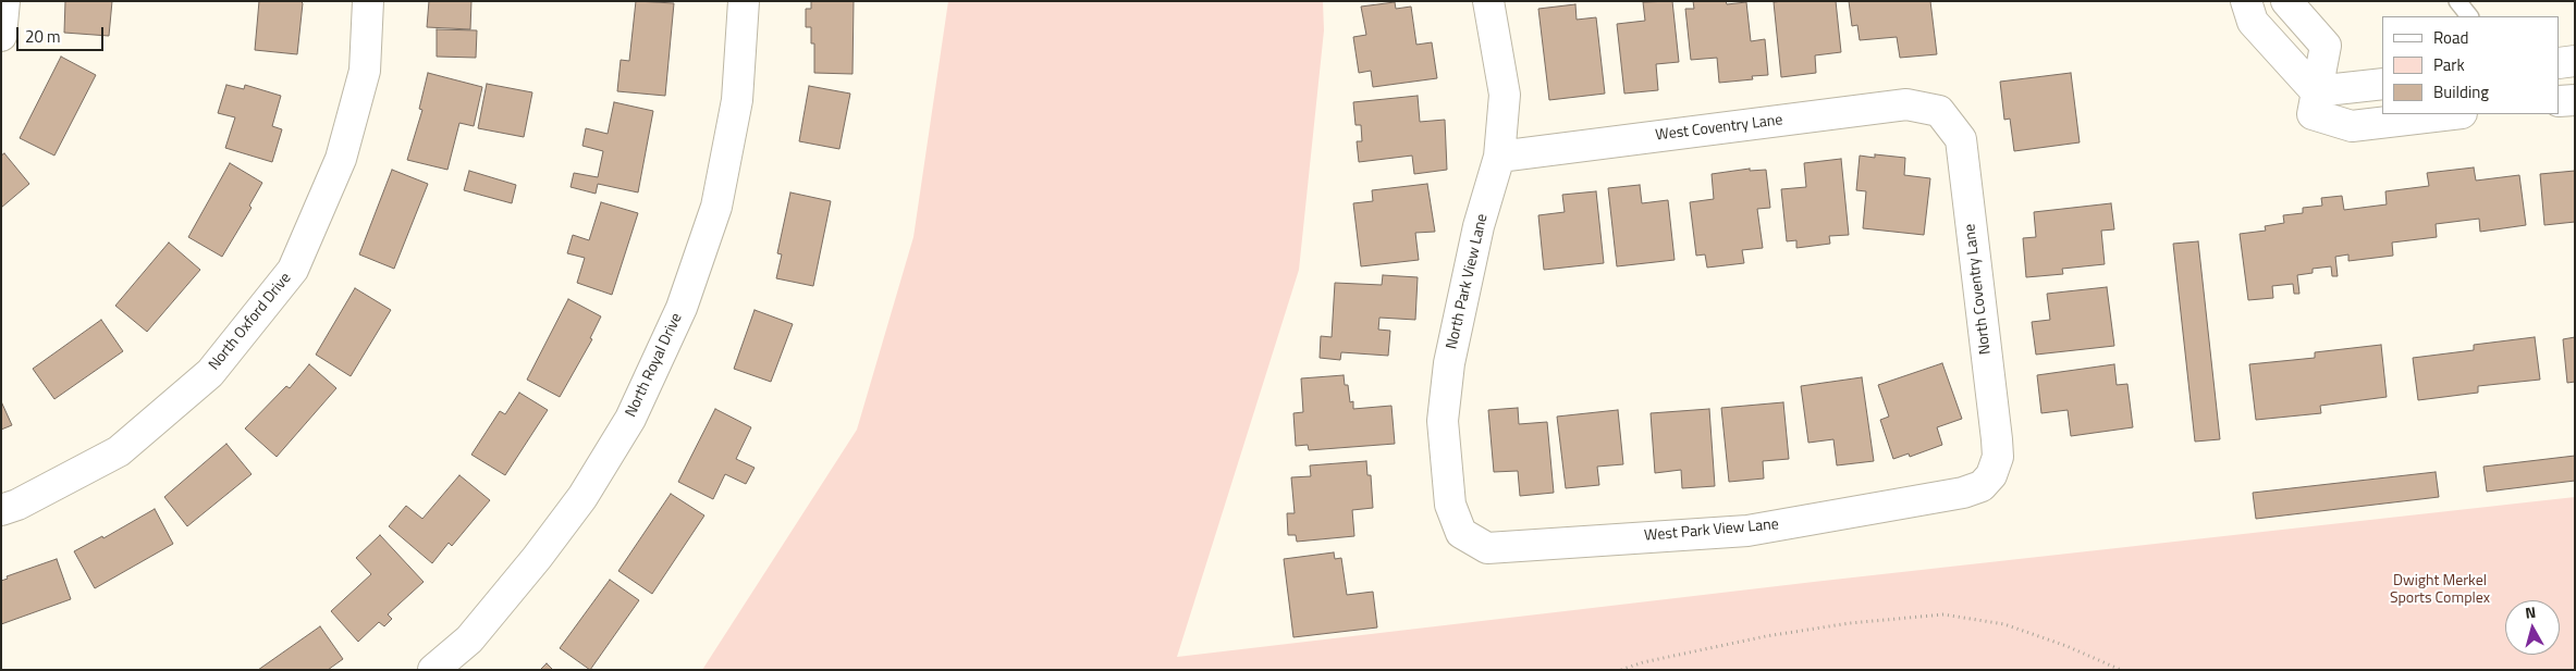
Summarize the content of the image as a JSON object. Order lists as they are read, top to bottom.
{
  "streets": {
    "street": [
      "West Coventry Lane",
      "North Park View Lane",
      "North Coventry Lane",
      "North Oxford Drive",
      "North Royal Drive",
      "West Park View Lane"
    ]
  },
  "crossings": [
    ["West Coventry Lane", "North Park View Lane"],
    ["West Coventry Lane", "North Coventry Lane"],
    ["North Park View Lane", "West Park View Lane"],
    ["North Coventry Lane", "West Park View Lane"]
  ],
  "parks": ["Dwight Merkel Sports Complex"],
  "legend": ["Road", "Park", "Building"],
  "scale_bar": "20 m",
  "north": "top"
}
